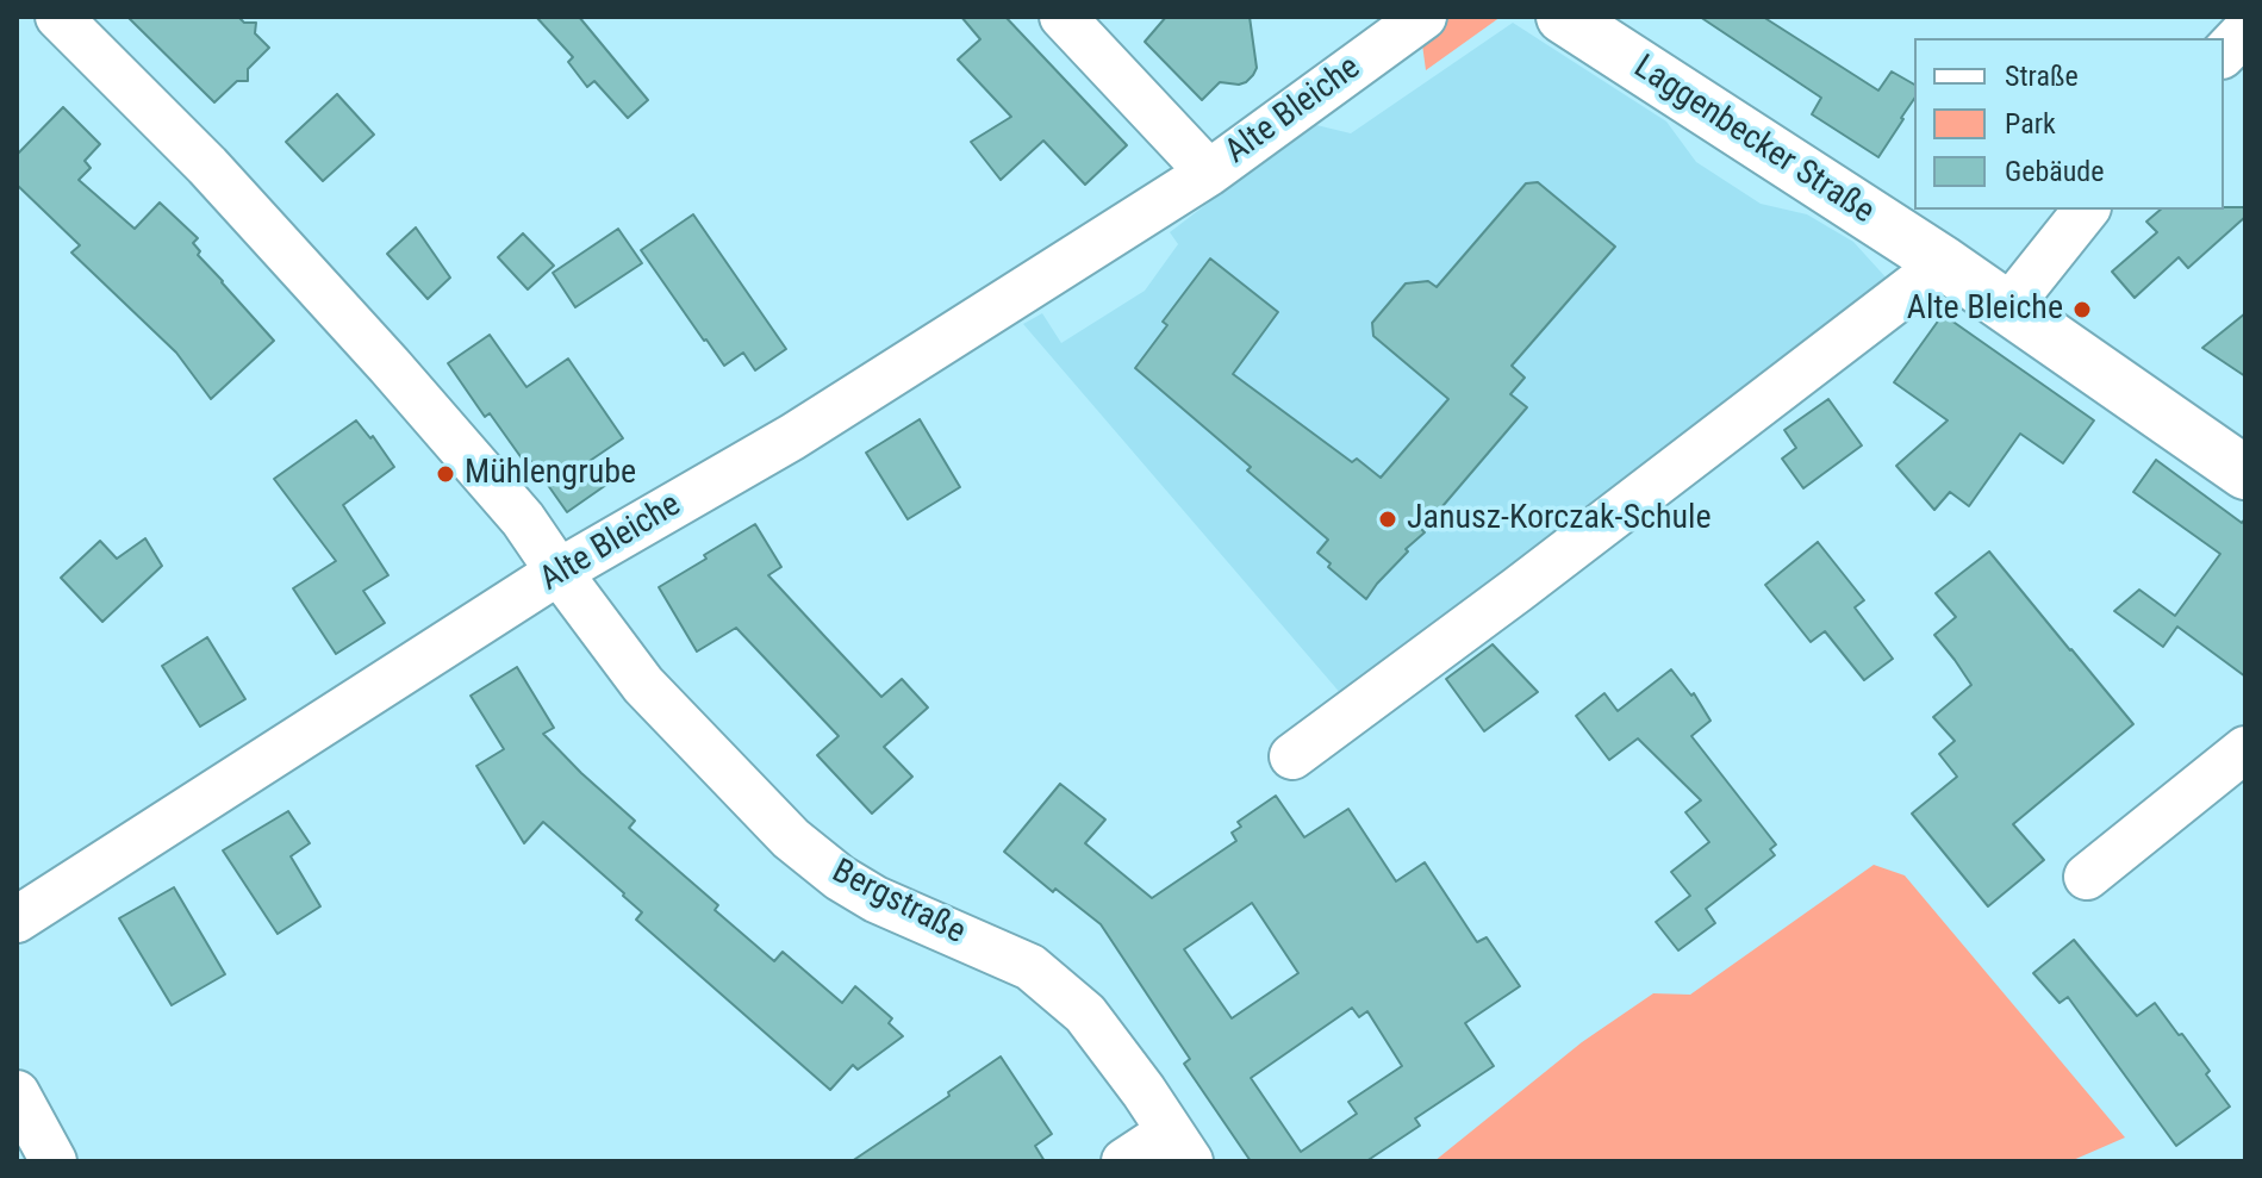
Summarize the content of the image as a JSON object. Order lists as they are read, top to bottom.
{
  "streets": {
    "street": ["Alte Bleiche", "Laggenbecker Straße", "Bergstraße"]
  },
  "crossings": [
    ["Alte Bleiche", "Bergstraße"]
  ],
  "places": ["Alte Bleiche", "Mühlengrube", "Janusz-Korczak-Schule"],
  "legend": ["Straße", "Park", "Gebäude"]
}
